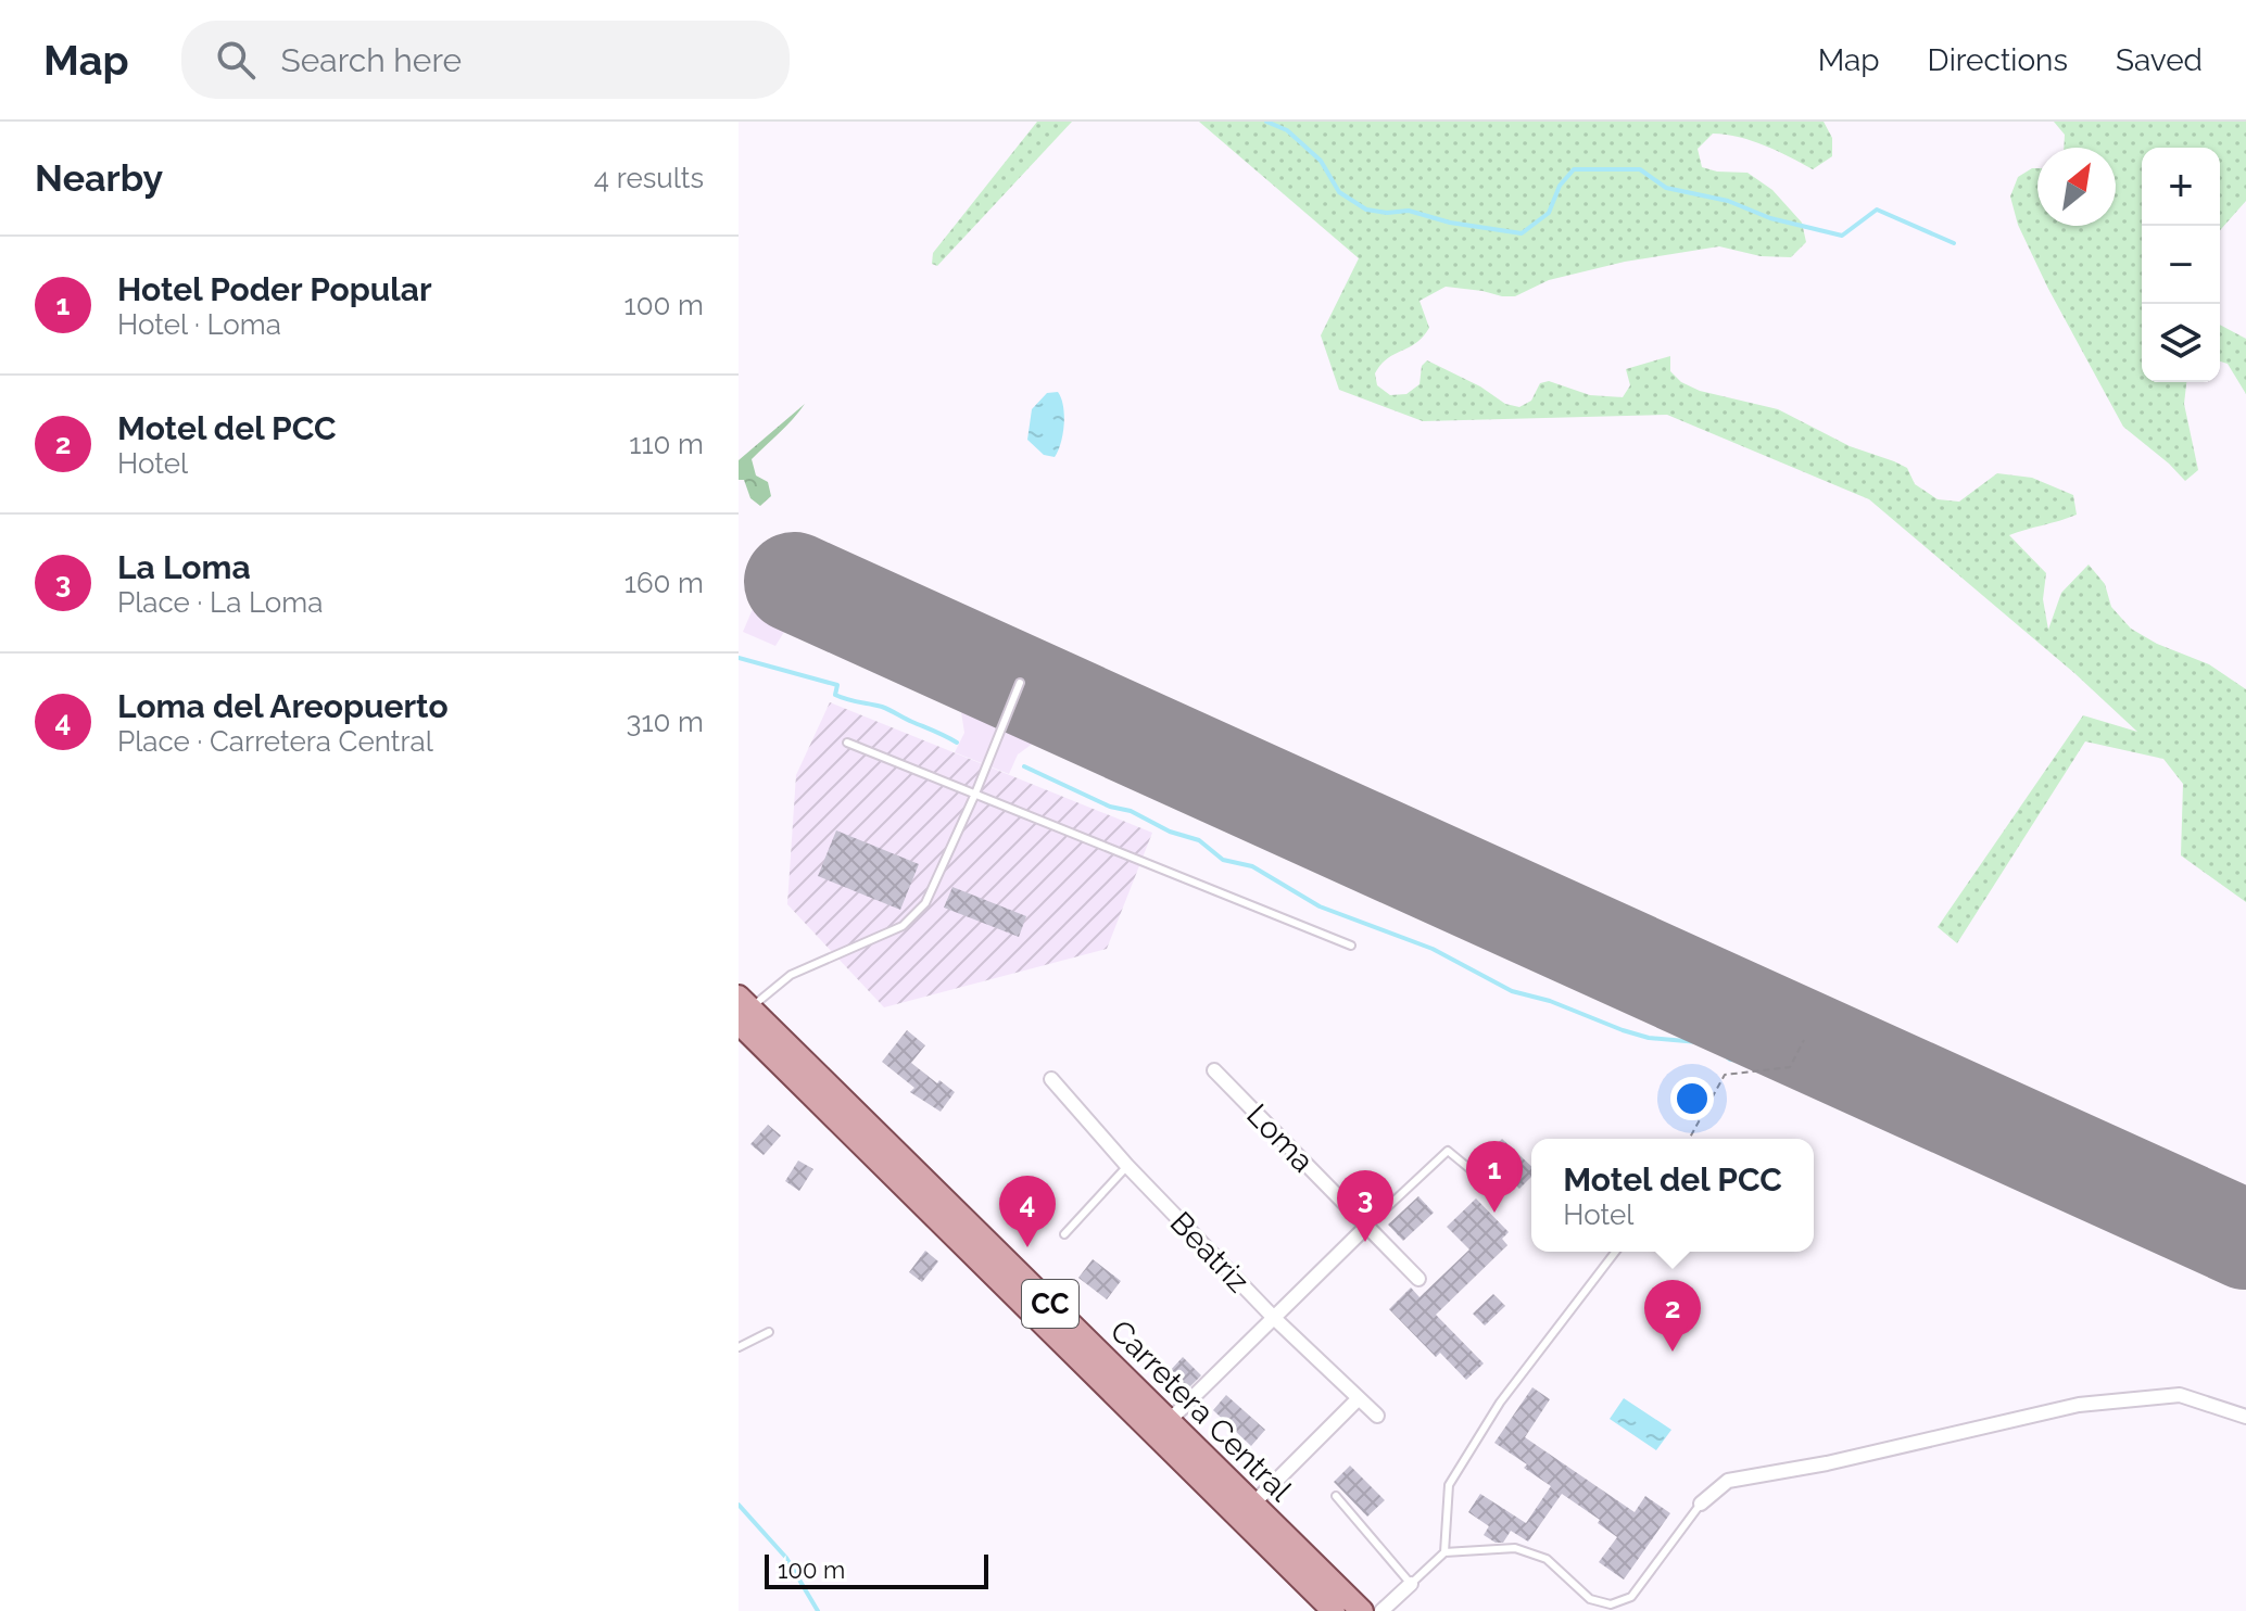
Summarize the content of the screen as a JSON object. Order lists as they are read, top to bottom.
{
  "streets": {
    "main road": ["CC", "Carretera Central"],
    "street": ["Loma", "Beatriz"]
  },
  "scale_bar": "100 m",
  "north": "top right",
  "page": {
    "header": "Map",
    "search": "Search here",
    "nav": ["Map", "Directions", "Saved"],
    "heading": ["Nearby", "4 results"],
    "map_buttons": ["+", "−"],
    "list": [
      {
        "mark": "1",
        "name": "Hotel Poder Popular",
        "note": "Hotel · Loma",
        "value": "100 m"
      },
      {
        "mark": "2",
        "name": "Motel del PCC",
        "note": "Hotel",
        "value": "110 m"
      },
      {
        "mark": "3",
        "name": "La Loma",
        "note": "Place · La Loma",
        "value": "160 m"
      },
      {
        "mark": "4",
        "name": "Loma del Areopuerto",
        "note": "Place · Carretera Central",
        "value": "310 m"
      }
    ],
    "popup": ["Motel del PCC", "Hotel"],
    "pins": [
      "1",
      "3",
      "4",
      "2"
    ],
    "scale": "100 m"
  }
}
